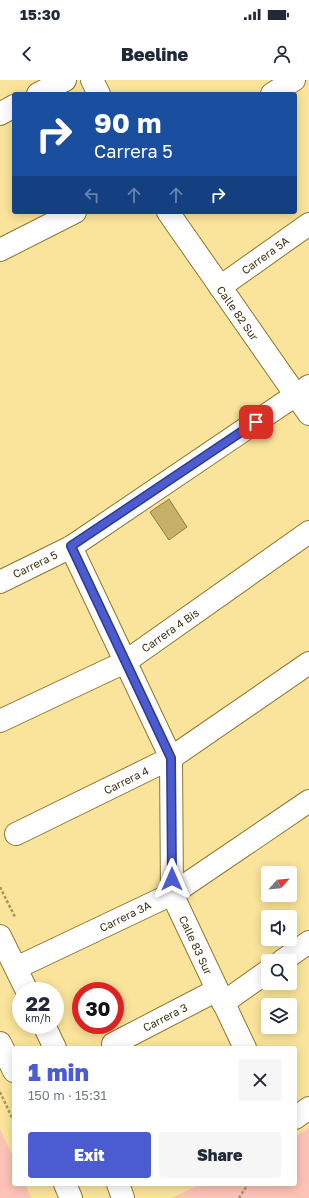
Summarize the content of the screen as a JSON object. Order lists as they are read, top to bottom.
{
  "streets": {
    "main road": [
      "Carrera 5A",
      "Calle 82 Sur",
      "Carrera 5",
      "Carrera 4 Bis",
      "Carrera 4",
      "Carrera 3A",
      "Calle 83 Sur",
      "Carrera 3"
    ]
  },
  "crossings": [
    ["Carrera 5A", "Calle 82 Sur"],
    ["Calle 82 Sur", "Carrera 5"],
    ["Carrera 5", "Calle 83 Sur"],
    ["Carrera 4 Bis", "Calle 83 Sur"],
    ["Carrera 4", "Calle 83 Sur"],
    ["Carrera 3A", "Calle 83 Sur"],
    ["Calle 83 Sur", "Carrera 3"]
  ],
  "north": "top right",
  "page": {
    "status": "15:30",
    "header": "Beeline",
    "turn": ["90 m", "Carrera 5"],
    "speed": "22 km/h",
    "limit": "30",
    "heading": ["1 min", "150 m · 15:31"],
    "buttons": ["Exit", "Share"]
  }
}
